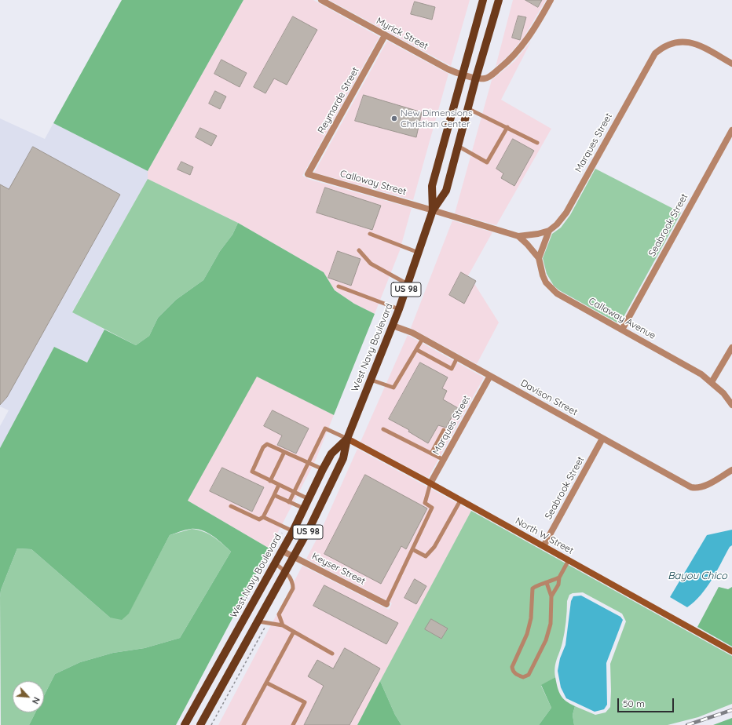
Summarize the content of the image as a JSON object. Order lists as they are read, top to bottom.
{
  "streets": {
    "main road": ["US 98", "West Navy Boulevard", "North W Street"],
    "street": [
      "Myrick Street",
      "Reymarde Street",
      "Marques Street",
      "Calloway Street",
      "Seabrook Street",
      "Callaway Avenue",
      "Davison Street",
      "Keyser Street"
    ]
  },
  "crossings": [
    ["Myrick Street", "Reymarde Street"],
    ["Myrick Street", "West Navy Boulevard"],
    ["Reymarde Street", "Calloway Street"],
    ["Marques Street", "Callaway Avenue"],
    ["Marques Street", "Davison Street"],
    ["Marques Street", "North W Street"],
    ["Calloway Street", "Callaway Avenue"],
    ["Calloway Street", "West Navy Boulevard"],
    ["Seabrook Street", "Callaway Avenue"],
    ["Seabrook Street", "Davison Street"],
    ["Seabrook Street", "North W Street"],
    ["Callaway Avenue", "West Navy Boulevard"],
    ["West Navy Boulevard", "Davison Street"],
    ["West Navy Boulevard", "North W Street"],
    ["West Navy Boulevard", "Keyser Street"]
  ],
  "water": ["Bayou Chico"],
  "places": ["New Dimensions Christian Center"],
  "scale_bar": "50 m",
  "north": "bottom right"
}
